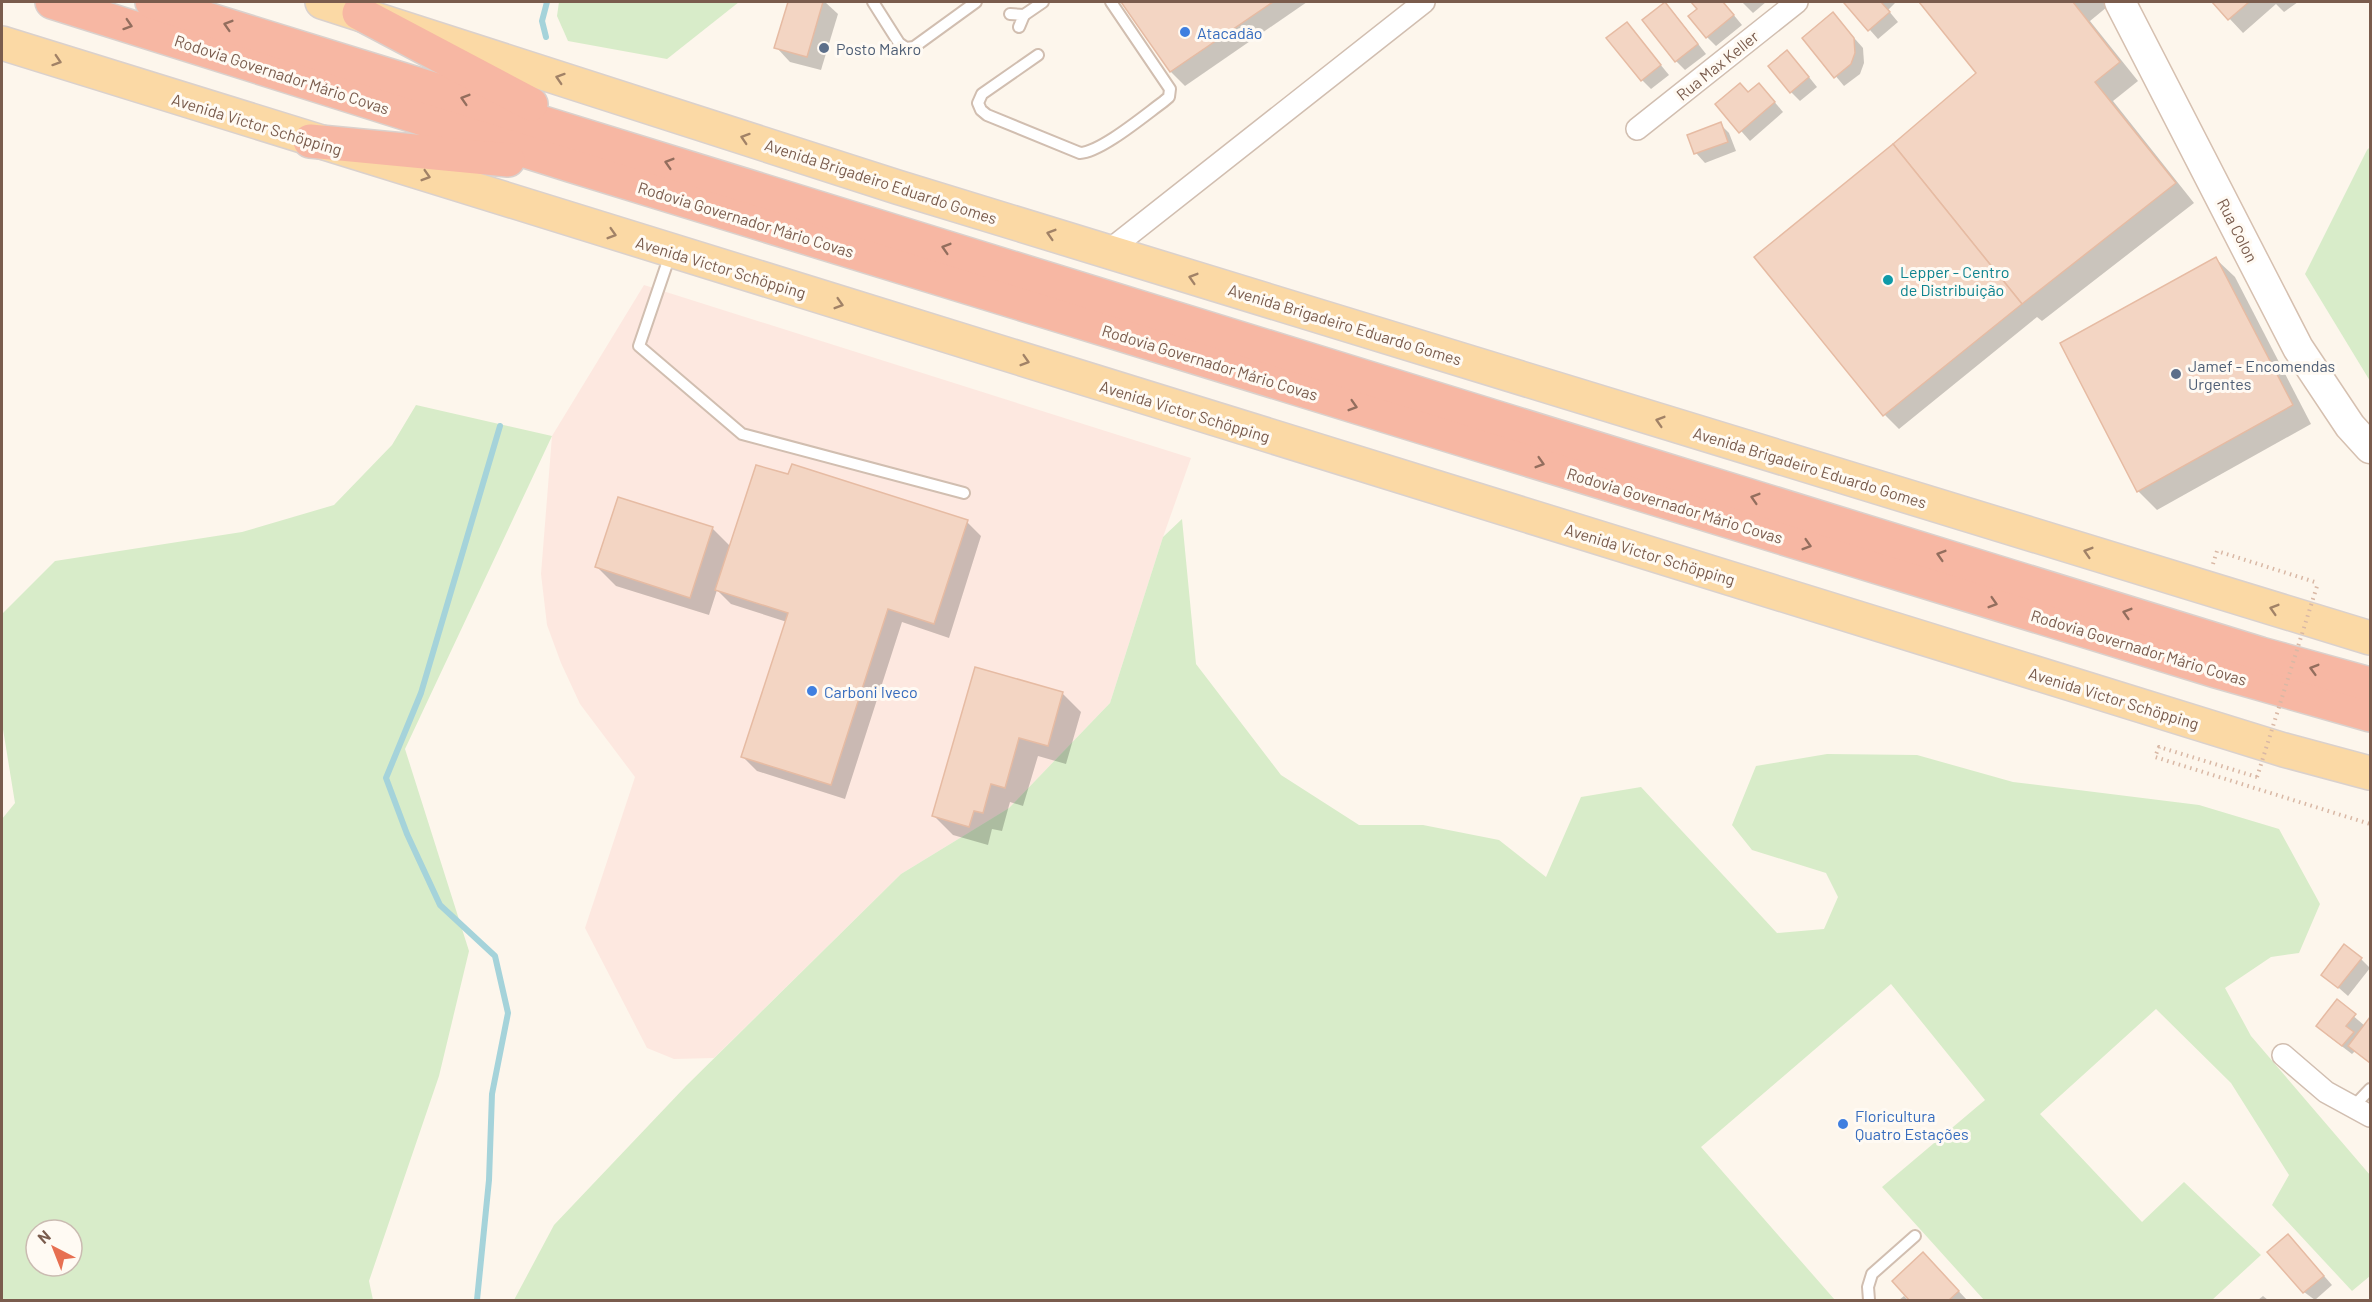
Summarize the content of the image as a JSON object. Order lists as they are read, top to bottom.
{
  "streets": {
    "highway": ["Rodovia Governador Mário Covas"],
    "main road": ["Avenida Victor Schöpping", "Avenida Brigadeiro Eduardo Gomes"],
    "street": ["Rua Max Keller", "Rua Colon"]
  },
  "one_way": ["Avenida Victor Schöpping", "Avenida Brigadeiro Eduardo Gomes"],
  "places": [
    "Atacadão",
    "Posto Makro",
    "Lepper - Centro de Distribuição",
    "Jamef - Encomendas Urgentes",
    "Carboni Iveco",
    "Floricultura Quatro Estações"
  ],
  "north": "top left"
}
